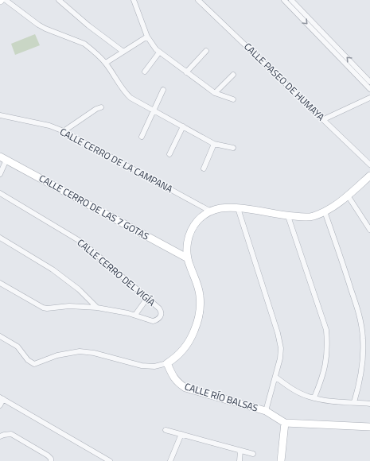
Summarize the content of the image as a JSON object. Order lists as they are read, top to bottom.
{
  "streets": {
    "street": [
      "CALLE PASEO DE HUMAYA",
      "CALLE CERRO DE LA CAMPANA",
      "CALLE CERRO DE LAS 7 GOTAS",
      "CALLE CERRO DEL VIGÍA",
      "CALLE RÍO BALSAS"
    ]
  }
}
